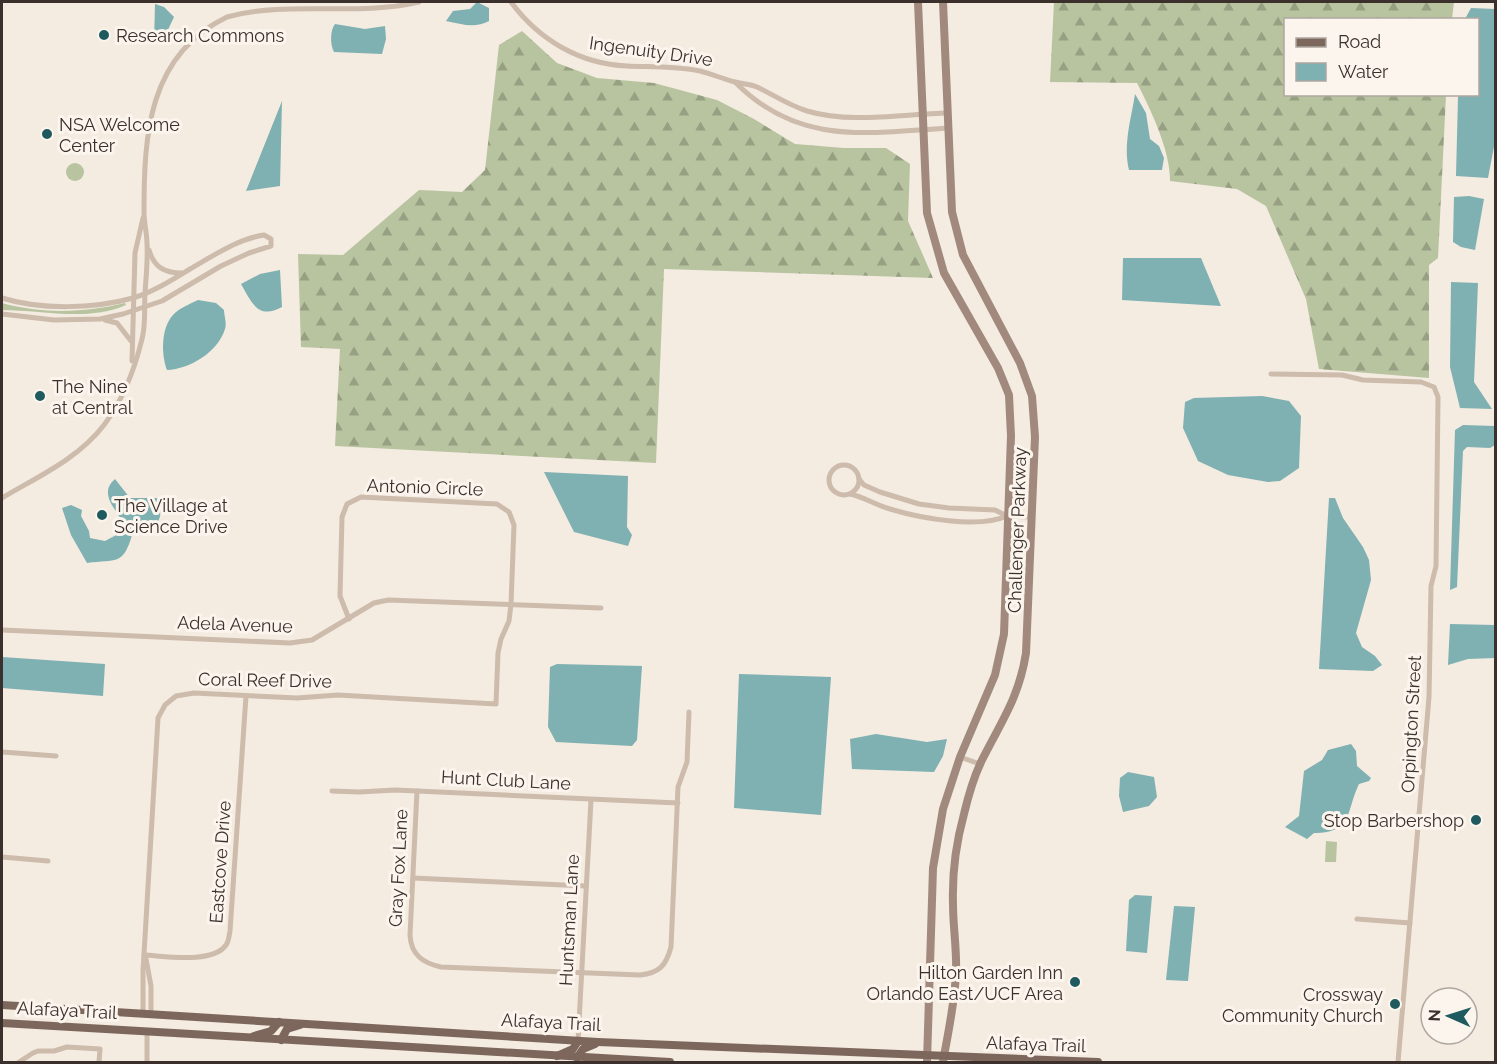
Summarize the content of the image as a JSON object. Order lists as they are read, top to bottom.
{
  "streets": {
    "main road": ["Challenger Parkway", "Alafaya Trail"],
    "street": [
      "Ingenuity Drive",
      "Antonio Circle",
      "Adela Avenue",
      "Coral Reef Drive",
      "Orpington Street",
      "Hunt Club Lane",
      "Eastcove Drive",
      "Gray Fox Lane",
      "Huntsman Lane"
    ]
  },
  "crossings": [
    ["Ingenuity Drive", "Challenger Parkway"],
    ["Antonio Circle", "Adela Avenue"],
    ["Antonio Circle", "Coral Reef Drive"],
    ["Challenger Parkway", "Alafaya Trail"],
    ["Coral Reef Drive", "Eastcove Drive"],
    ["Coral Reef Drive", "Alafaya Trail"],
    ["Hunt Club Lane", "Gray Fox Lane"],
    ["Hunt Club Lane", "Huntsman Lane"],
    ["Gray Fox Lane", "Huntsman Lane"],
    ["Huntsman Lane", "Alafaya Trail"]
  ],
  "places": [
    "Research Commons",
    "NSA Welcome Center",
    "The Nine at Central",
    "The Village at Science Drive",
    "Stop Barbershop",
    "Hilton Garden Inn Orlando East/UCF Area",
    "Crossway Community Church"
  ],
  "legend": ["Road", "Water"],
  "north": "left"
}
